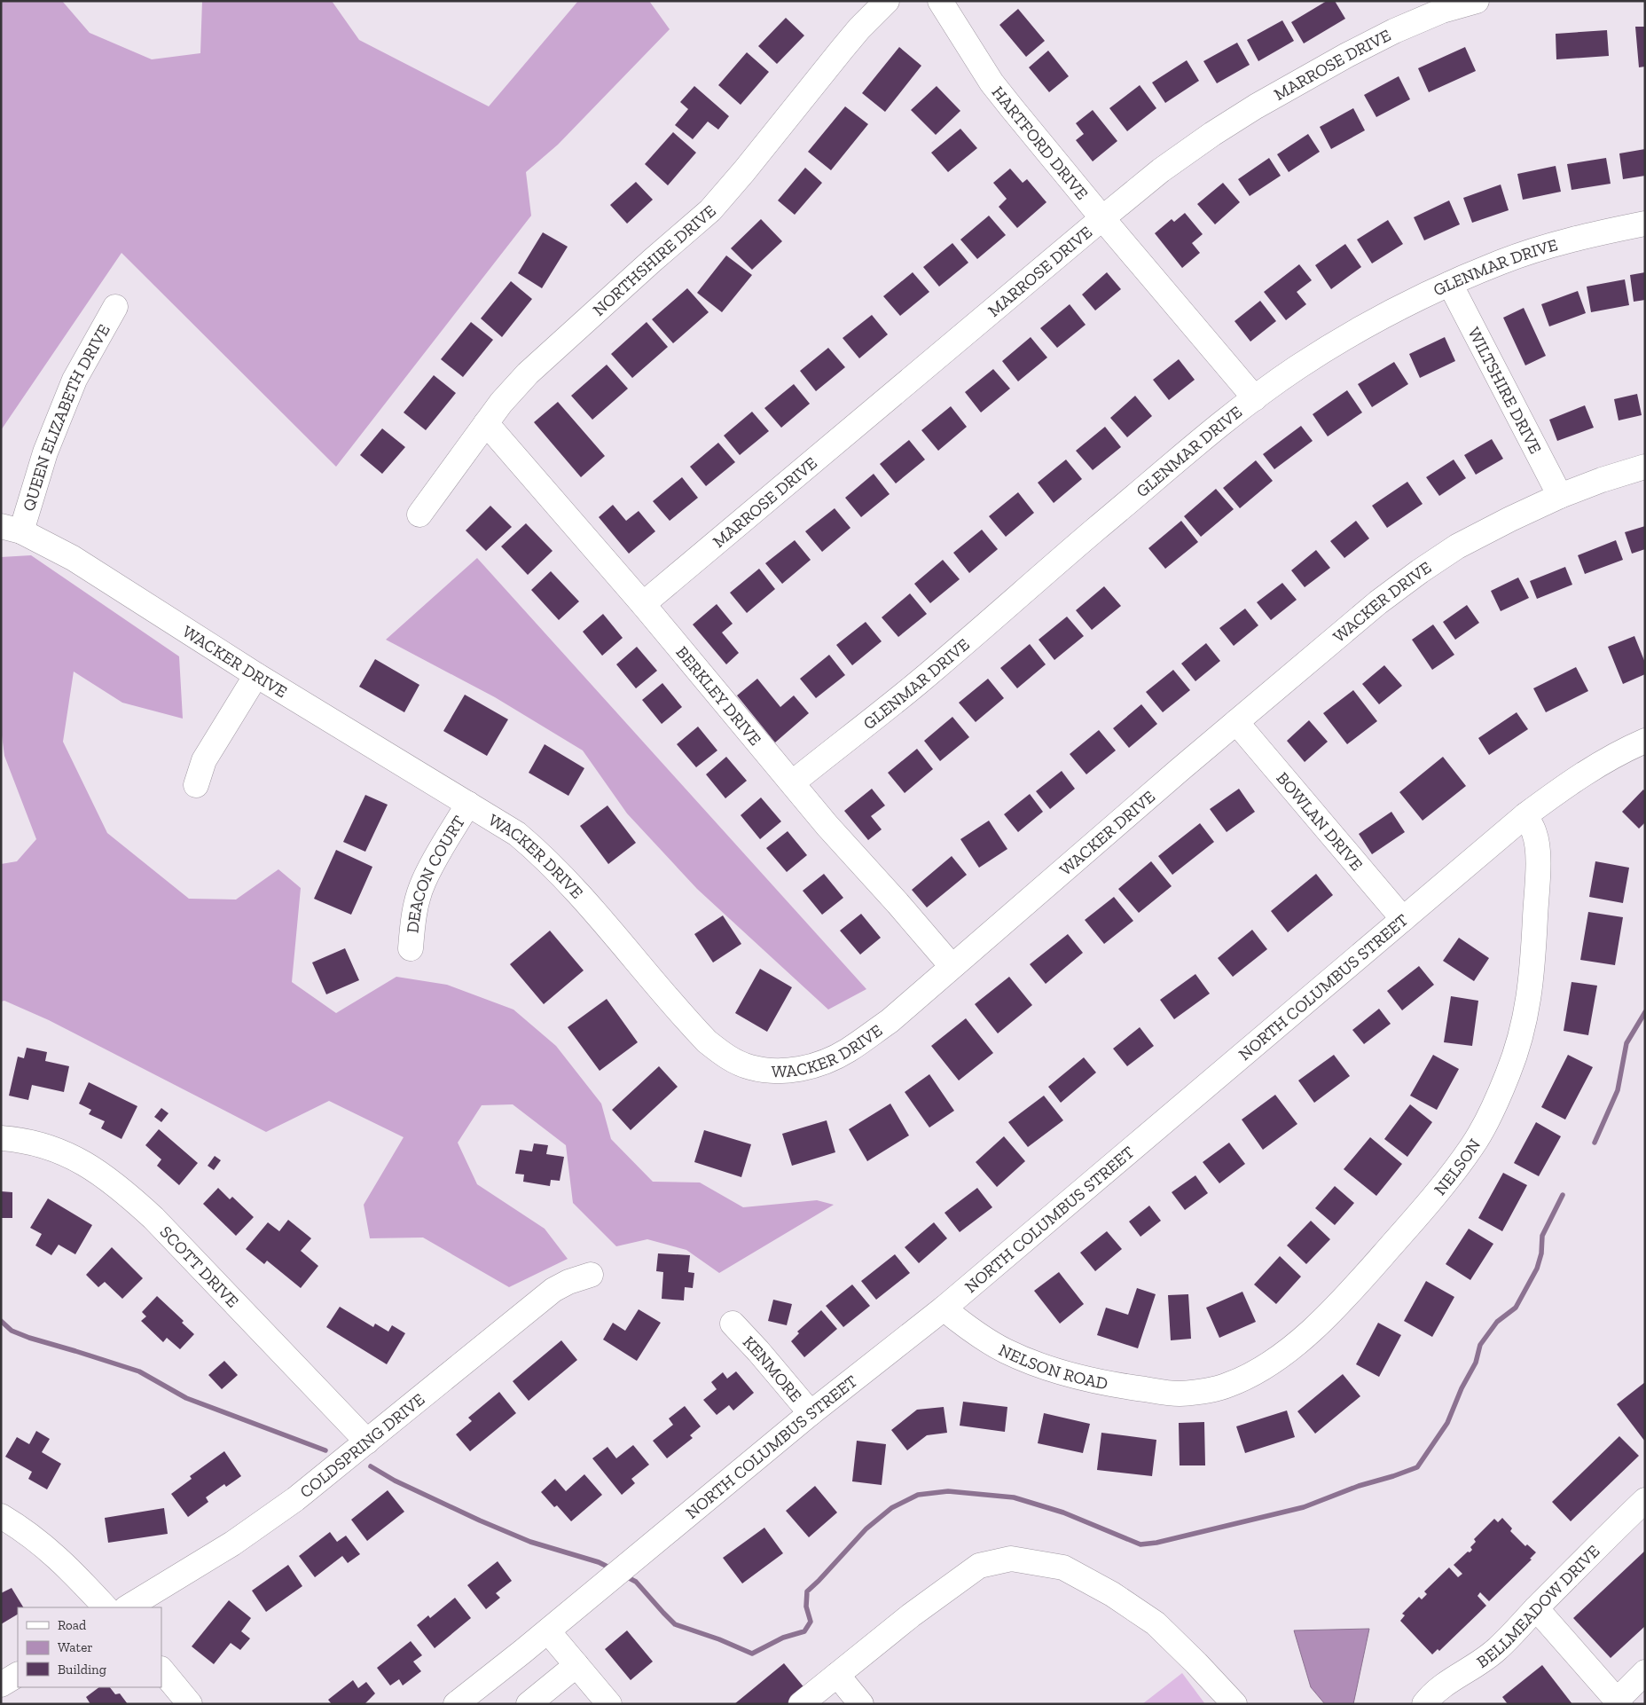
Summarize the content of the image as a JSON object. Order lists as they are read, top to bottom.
{
  "streets": {
    "street": [
      "MARROSE DRIVE",
      "HARTFORD DRIVE",
      "NORTHSHIRE DRIVE",
      "GLENMAR DRIVE",
      "WILTSHIRE DRIVE",
      "QUEEN ELIZABETH DRIVE",
      "WACKER DRIVE",
      "BERKLEY DRIVE",
      "BOWLAN DRIVE",
      "DEACON COURT",
      "NORTH COLUMBUS STREET",
      "NELSON",
      "SCOTT DRIVE",
      "NELSON ROAD",
      "KENMORE",
      "COLDSPRING DRIVE",
      "BELLMEADOW DRIVE"
    ]
  },
  "crossings": [
    ["MARROSE DRIVE", "HARTFORD DRIVE"],
    ["MARROSE DRIVE", "BERKLEY DRIVE"],
    ["HARTFORD DRIVE", "GLENMAR DRIVE"],
    ["NORTHSHIRE DRIVE", "BERKLEY DRIVE"],
    ["GLENMAR DRIVE", "WILTSHIRE DRIVE"],
    ["GLENMAR DRIVE", "BERKLEY DRIVE"],
    ["WILTSHIRE DRIVE", "WACKER DRIVE"],
    ["QUEEN ELIZABETH DRIVE", "WACKER DRIVE"],
    ["WACKER DRIVE", "BERKLEY DRIVE"],
    ["WACKER DRIVE", "BOWLAN DRIVE"],
    ["WACKER DRIVE", "DEACON COURT"],
    ["BOWLAN DRIVE", "NORTH COLUMBUS STREET"],
    ["NORTH COLUMBUS STREET", "NELSON"],
    ["NORTH COLUMBUS STREET", "NELSON ROAD"],
    ["NORTH COLUMBUS STREET", "KENMORE"],
    ["NELSON", "NELSON ROAD"],
    ["SCOTT DRIVE", "COLDSPRING DRIVE"]
  ],
  "legend": ["Road", "Water", "Building"]
}
